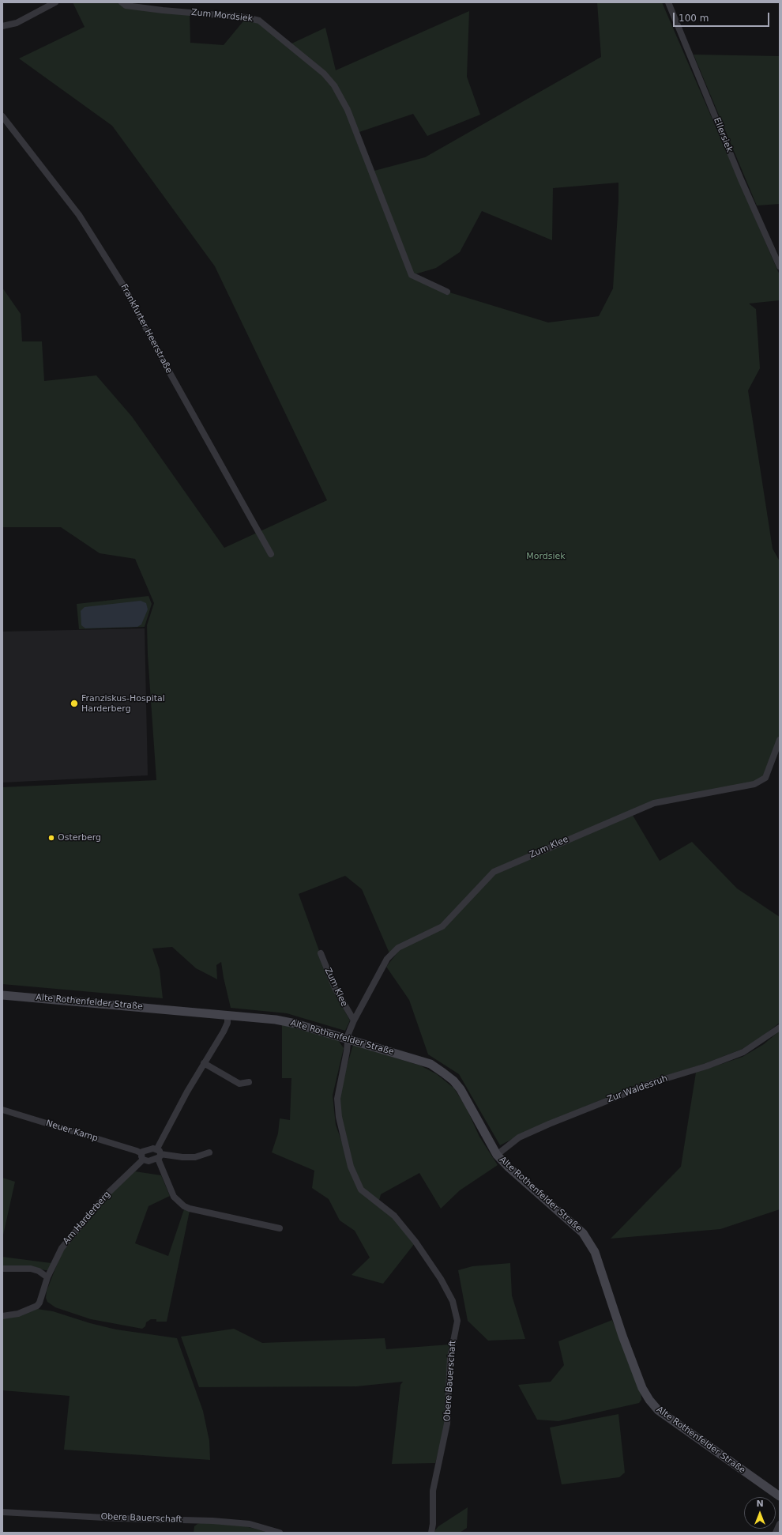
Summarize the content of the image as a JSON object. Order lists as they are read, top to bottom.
{
  "streets": {
    "street": [
      "Zum Mordsiek",
      "Ellersiek",
      "Frankfurter Heerstraße",
      "Zum Klee",
      "Alte Rothenfelder Straße",
      "Zur Waldesruh",
      "Neuer Kamp",
      "Am Harderberg",
      "Obere Bauerschaft"
    ]
  },
  "crossings": [
    ["Zum Klee", "Alte Rothenfelder Straße"],
    ["Zum Klee", "Obere Bauerschaft"],
    ["Alte Rothenfelder Straße", "Zur Waldesruh"],
    ["Alte Rothenfelder Straße", "Obere Bauerschaft"],
    ["Neuer Kamp", "Am Harderberg"]
  ],
  "parks": ["Mordsiek"],
  "places": ["Franziskus-Hospital Harderberg", "Osterberg"],
  "scale_bar": "100 m",
  "north": "top"
}
